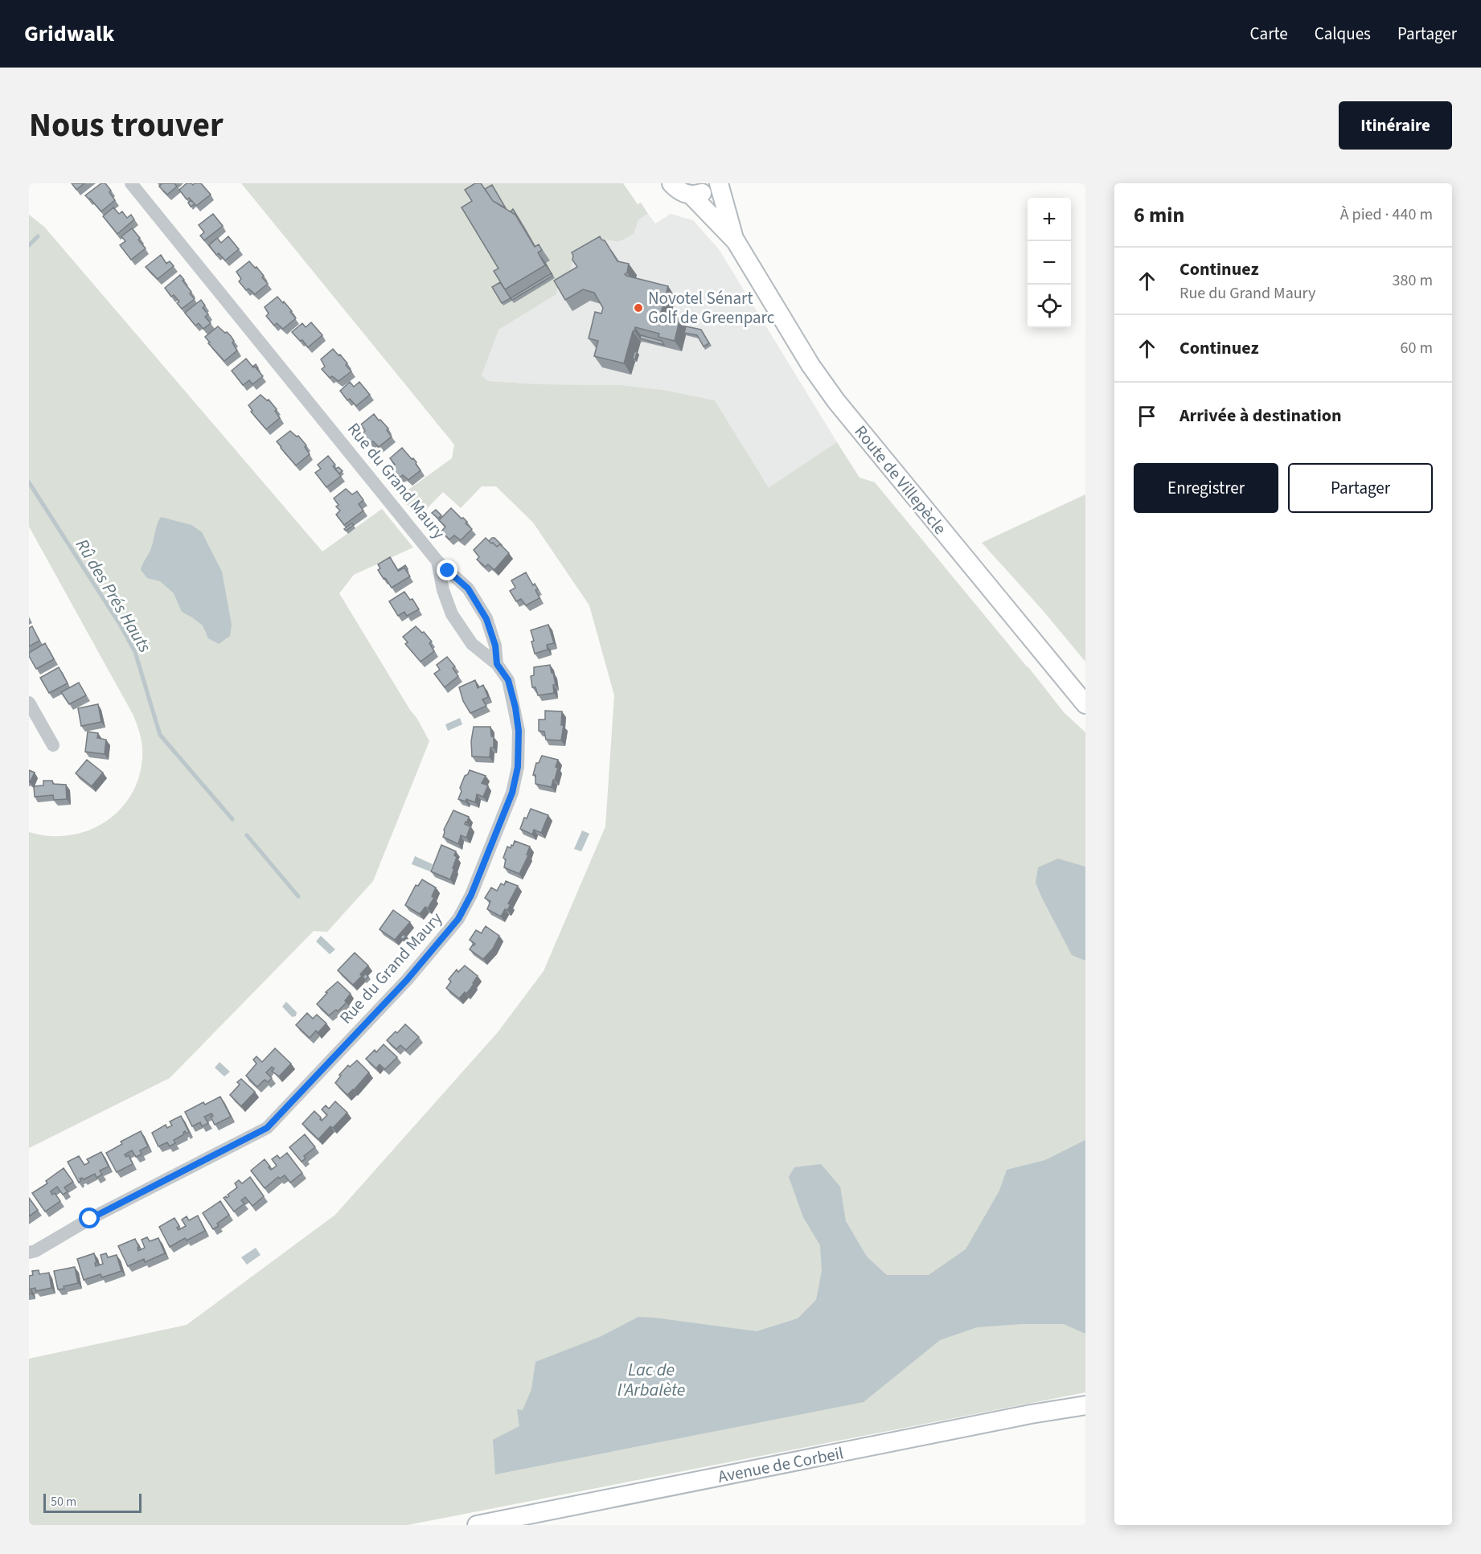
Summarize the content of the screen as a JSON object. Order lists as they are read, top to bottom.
{
  "streets": {
    "main road": ["Route de Villepècle", "Avenue de Corbeil"],
    "street": ["Rue du Grand Maury"]
  },
  "water": ["Rû des Prés Hauts", "Lac de l'Arbalète"],
  "places": ["Novotel Sénart Golf de Greenparc"],
  "scale_bar": "50 m",
  "page": {
    "header": "Gridwalk",
    "nav": ["Carte", "Calques", "Partager"],
    "title": "Nous trouver",
    "buttons": [
      "Itinéraire",
      ["Enregistrer", "Partager"]
    ],
    "heading": ["6 min", "À pied · 440 m"],
    "map_buttons": ["+", "−"],
    "list": [
      ["Continuez", "Rue du Grand Maury", "380 m"],
      ["Continuez", "60 m"],
      "Arrivée à destination"
    ],
    "scale": "50 m"
  }
}
